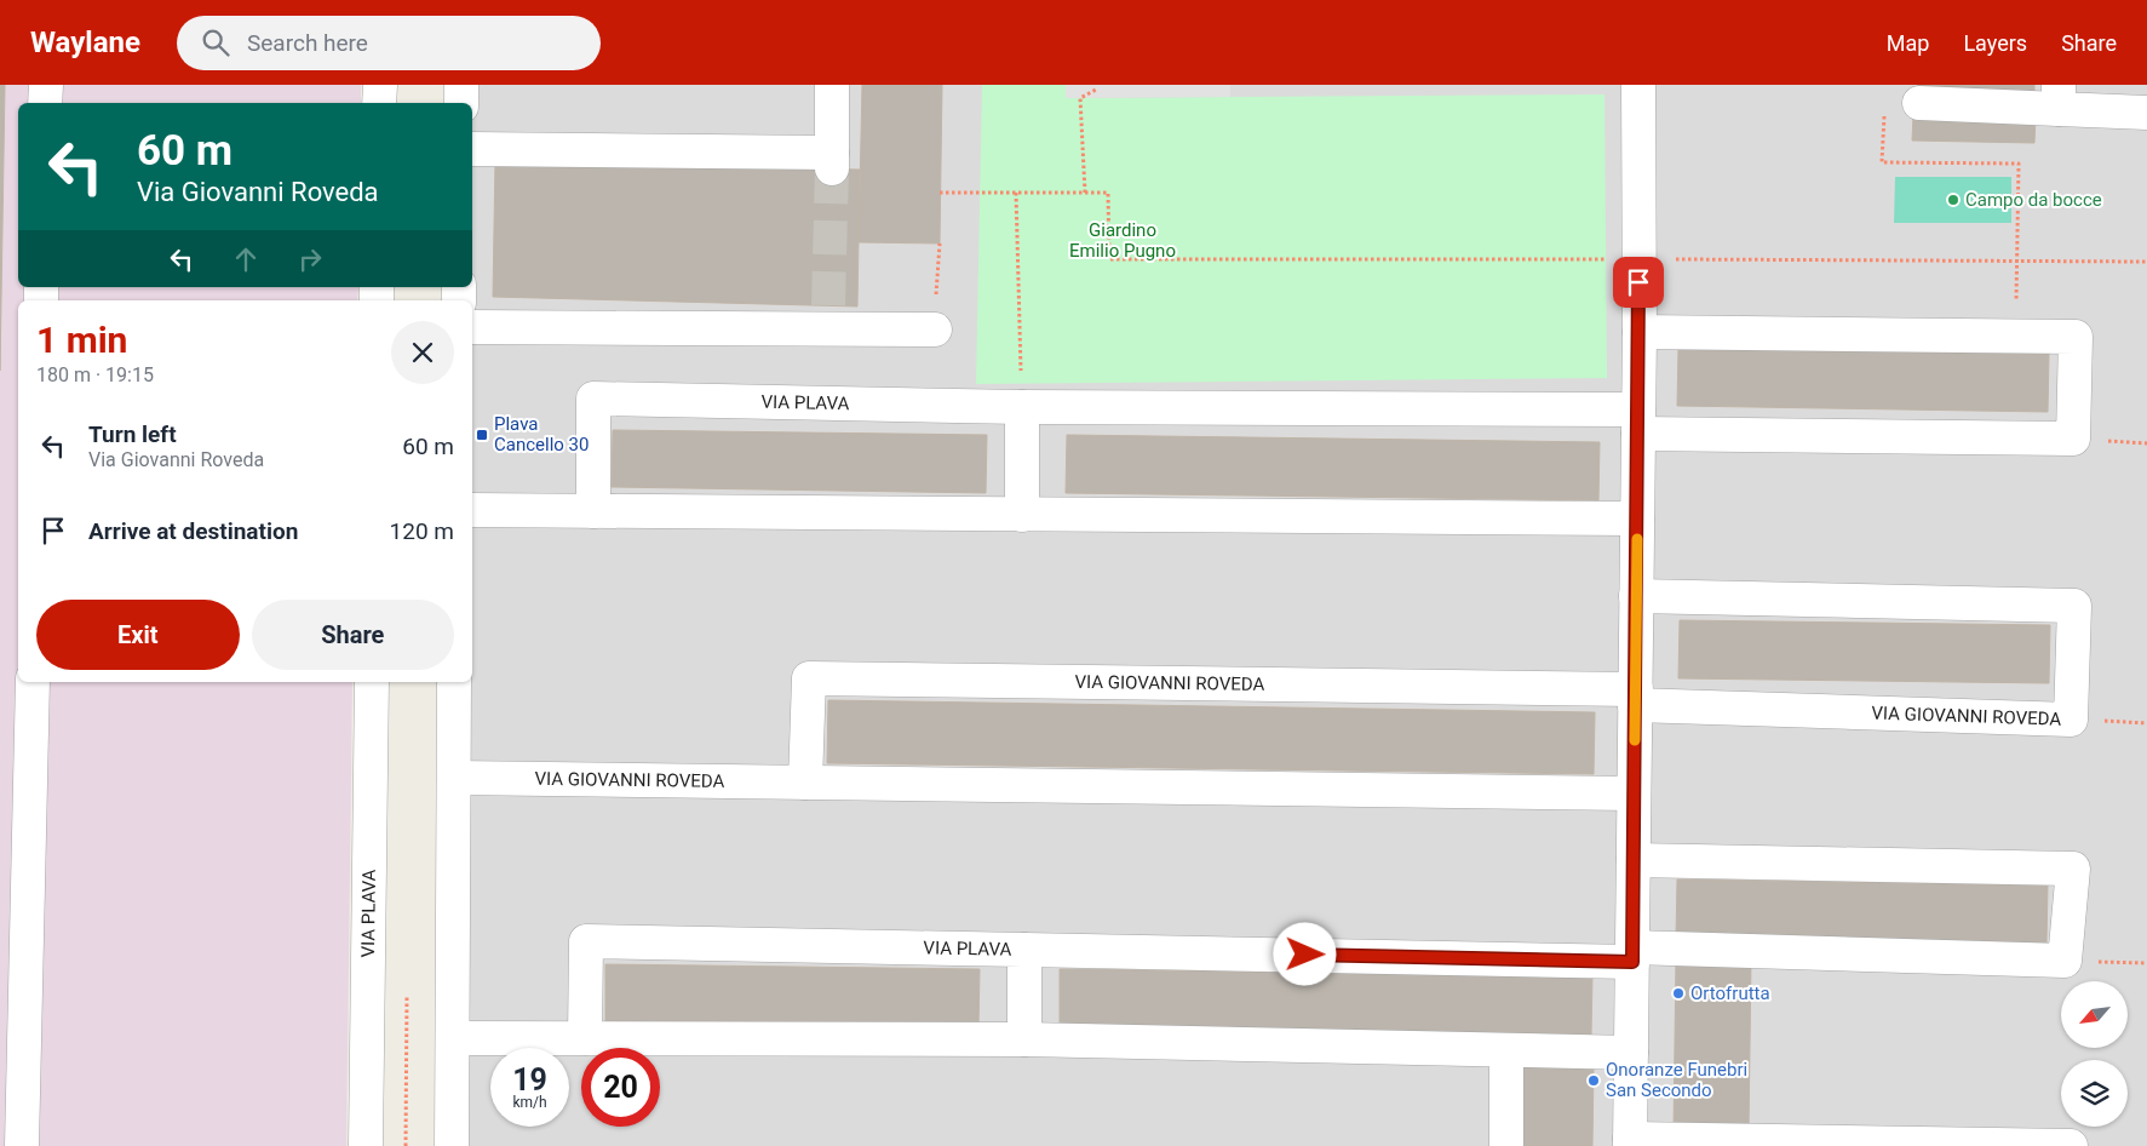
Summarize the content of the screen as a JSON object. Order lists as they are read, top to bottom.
{
  "streets": {
    "street": ["VIA PLAVA", "VIA GIOVANNI ROVEDA"]
  },
  "parks": ["Giardino Emilio Pugno"],
  "places": {
    "other": ["Campo da bocce", "Ortofrutta", "Onoranze Funebri San Secondo"],
    "transit": ["Plava Cancello 30"]
  },
  "north": "bottom left",
  "page": {
    "header": "Waylane",
    "search": "Search here",
    "nav": ["Map", "Layers", "Share"],
    "turn": ["60 m", "Via Giovanni Roveda"],
    "heading": ["1 min", "180 m · 19:15"],
    "list": [
      {
        "name": "Turn left",
        "note": "Via Giovanni Roveda",
        "value": "60 m"
      },
      {
        "name": "Arrive at destination",
        "value": "120 m"
      }
    ],
    "buttons": ["Exit", "Share"],
    "speed": "19 km/h",
    "limit": "20"
  }
}
